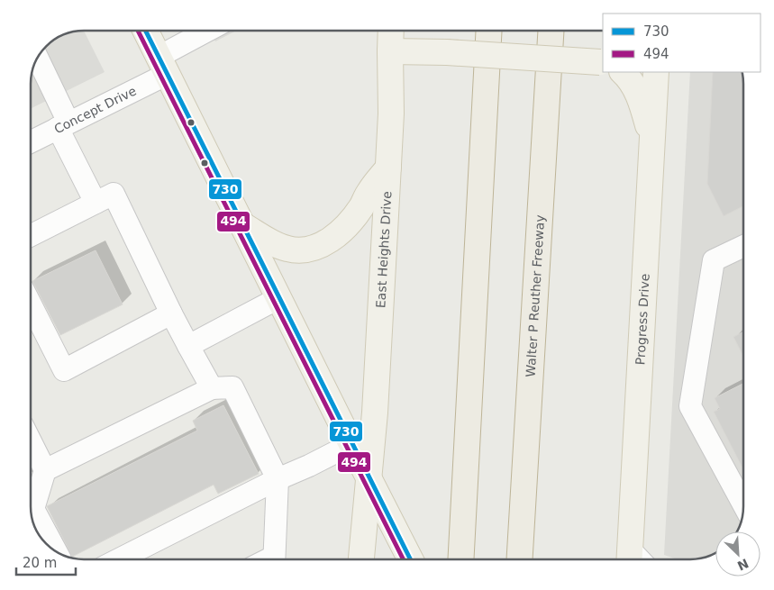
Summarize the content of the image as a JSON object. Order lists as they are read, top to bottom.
{
  "streets": {
    "highway": ["Walter P Reuther Freeway"],
    "main road": ["East Heights Drive", "Progress Drive"],
    "street": ["Concept Drive"]
  },
  "lines": ["transit line 730", "transit line 494"],
  "legend": ["730", "494"],
  "scale_bar": "20 m",
  "north": "bottom right"
}
